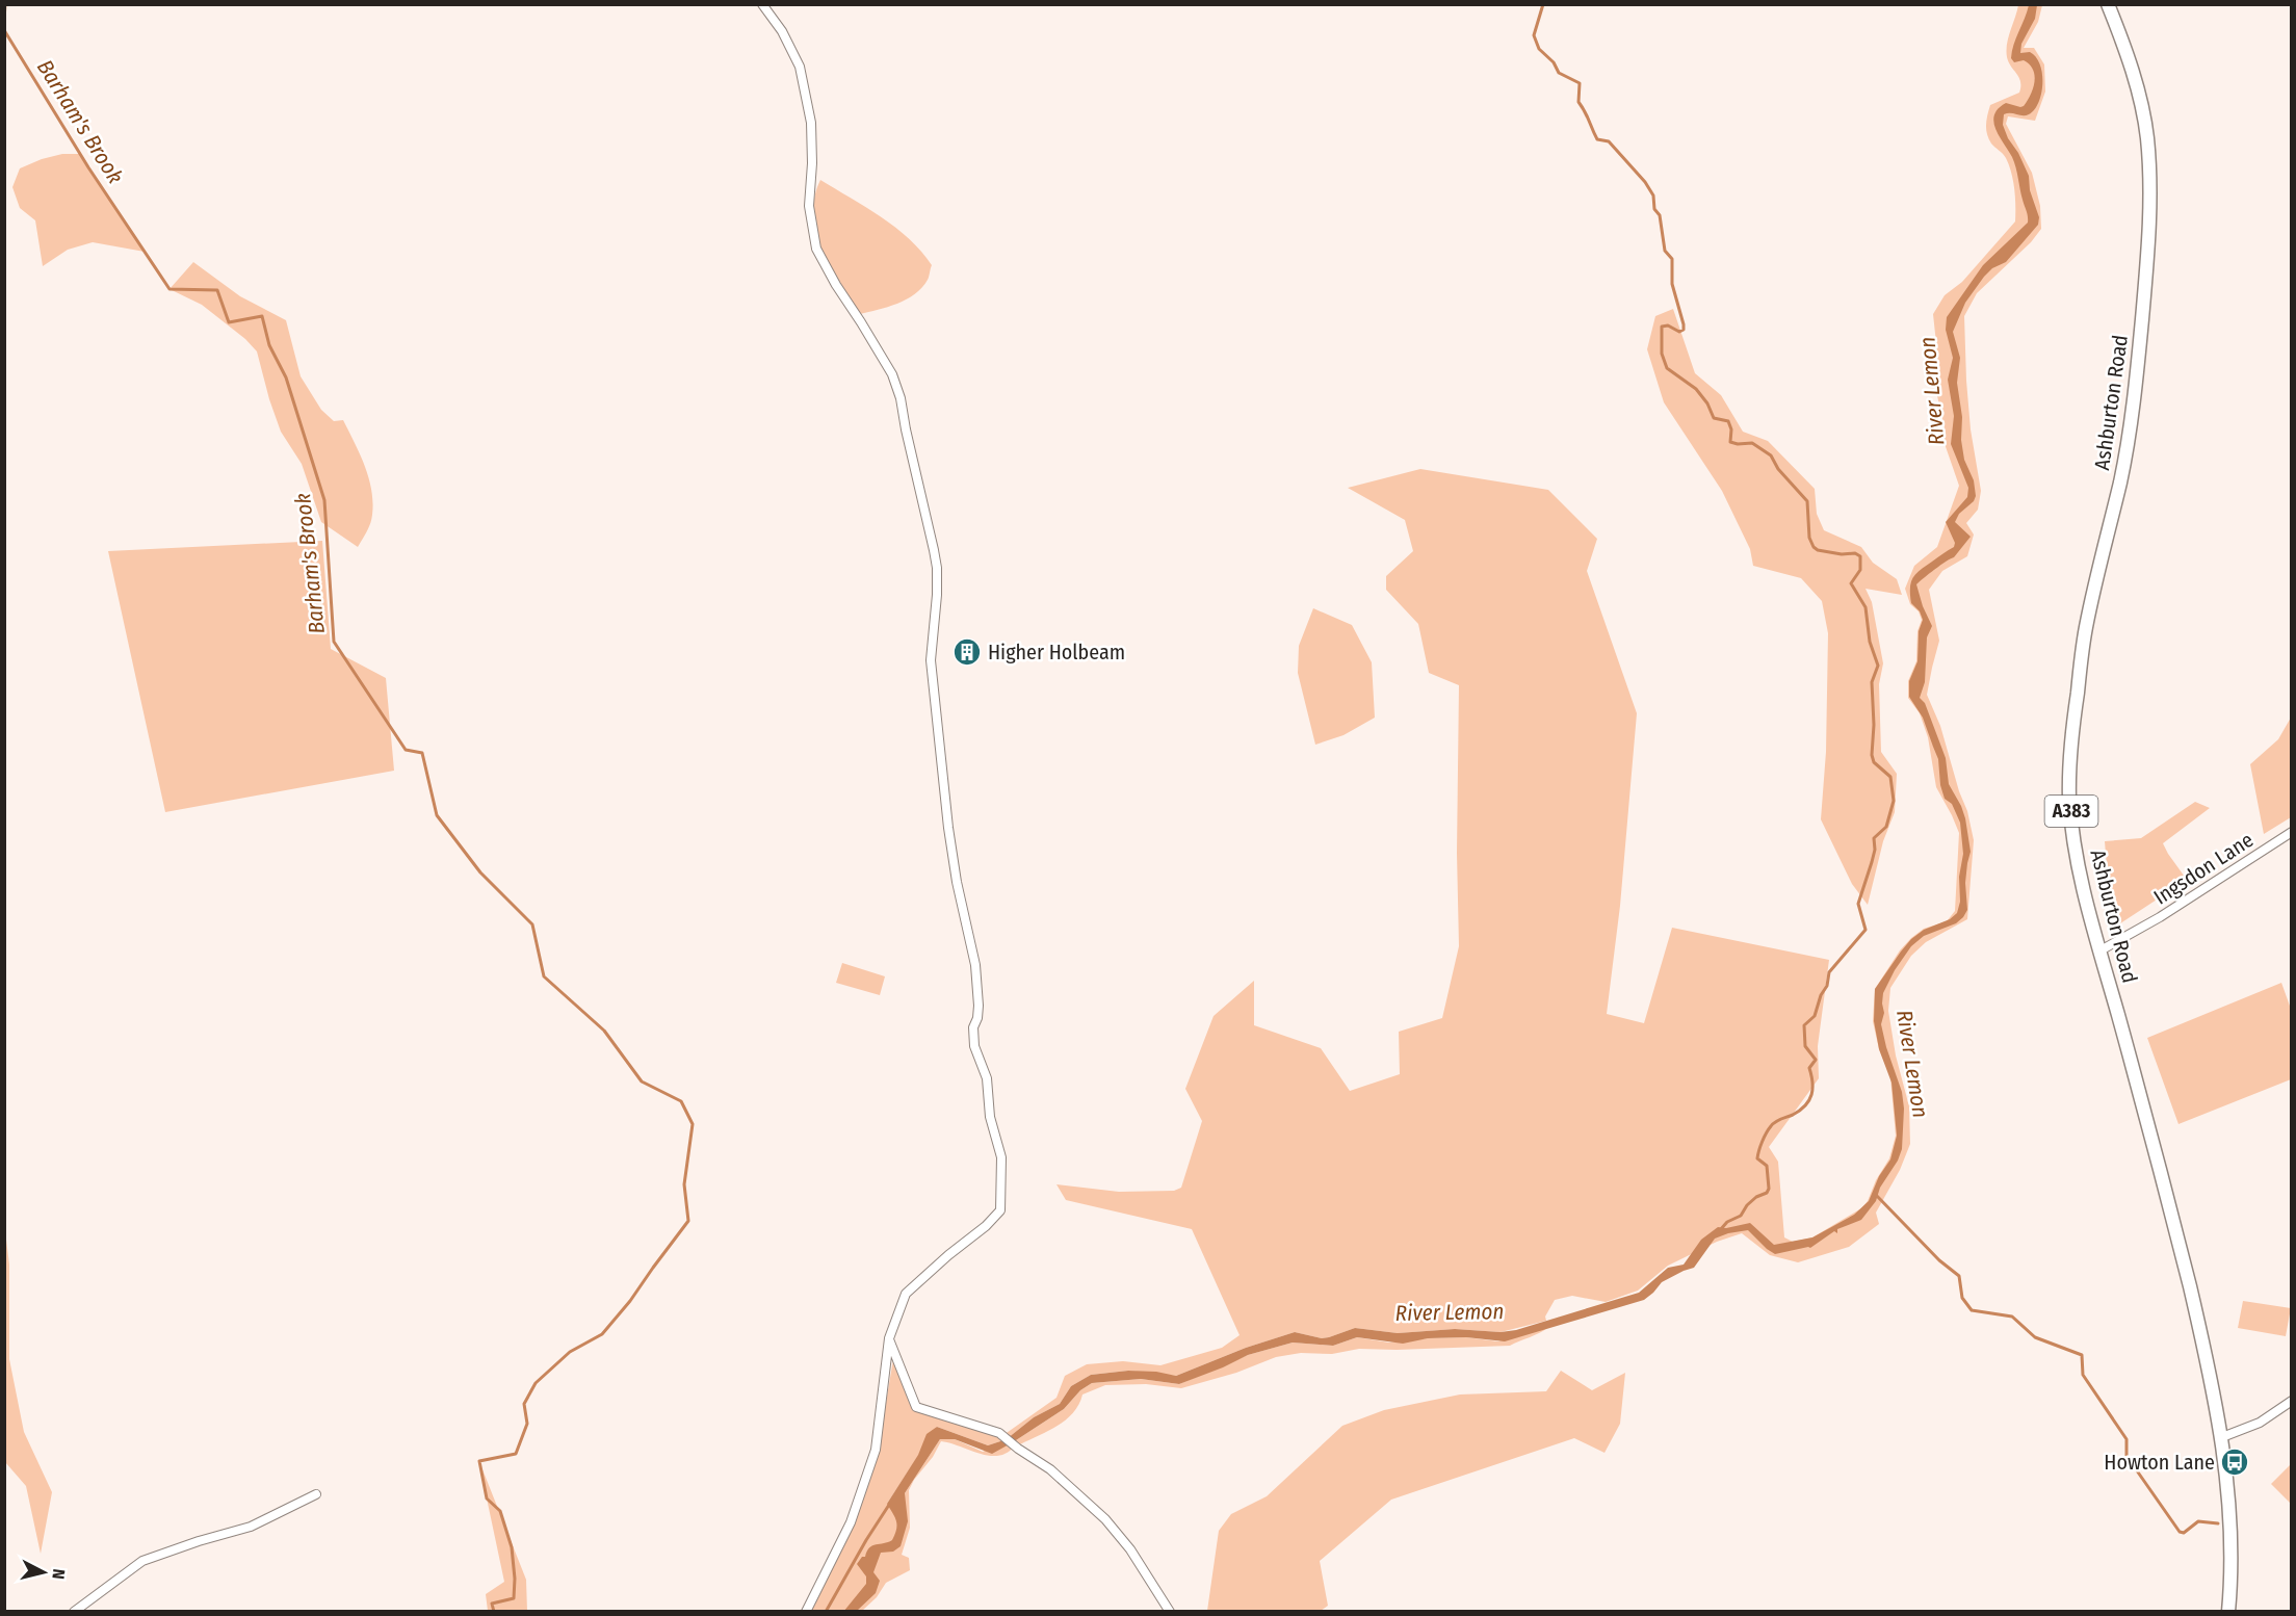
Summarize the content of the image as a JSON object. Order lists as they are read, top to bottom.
{
  "streets": {
    "main road": ["Ashburton Road", "A383"],
    "street": ["Ingsdon Lane"]
  },
  "crossings": [
    ["Ashburton Road", "Ingsdon Lane"]
  ],
  "water": ["Barham's Brook", "River Lemon"],
  "places": {
    "building": ["Higher Holbeam"],
    "bus stop": ["Howton Lane"]
  },
  "north": "right"
}
